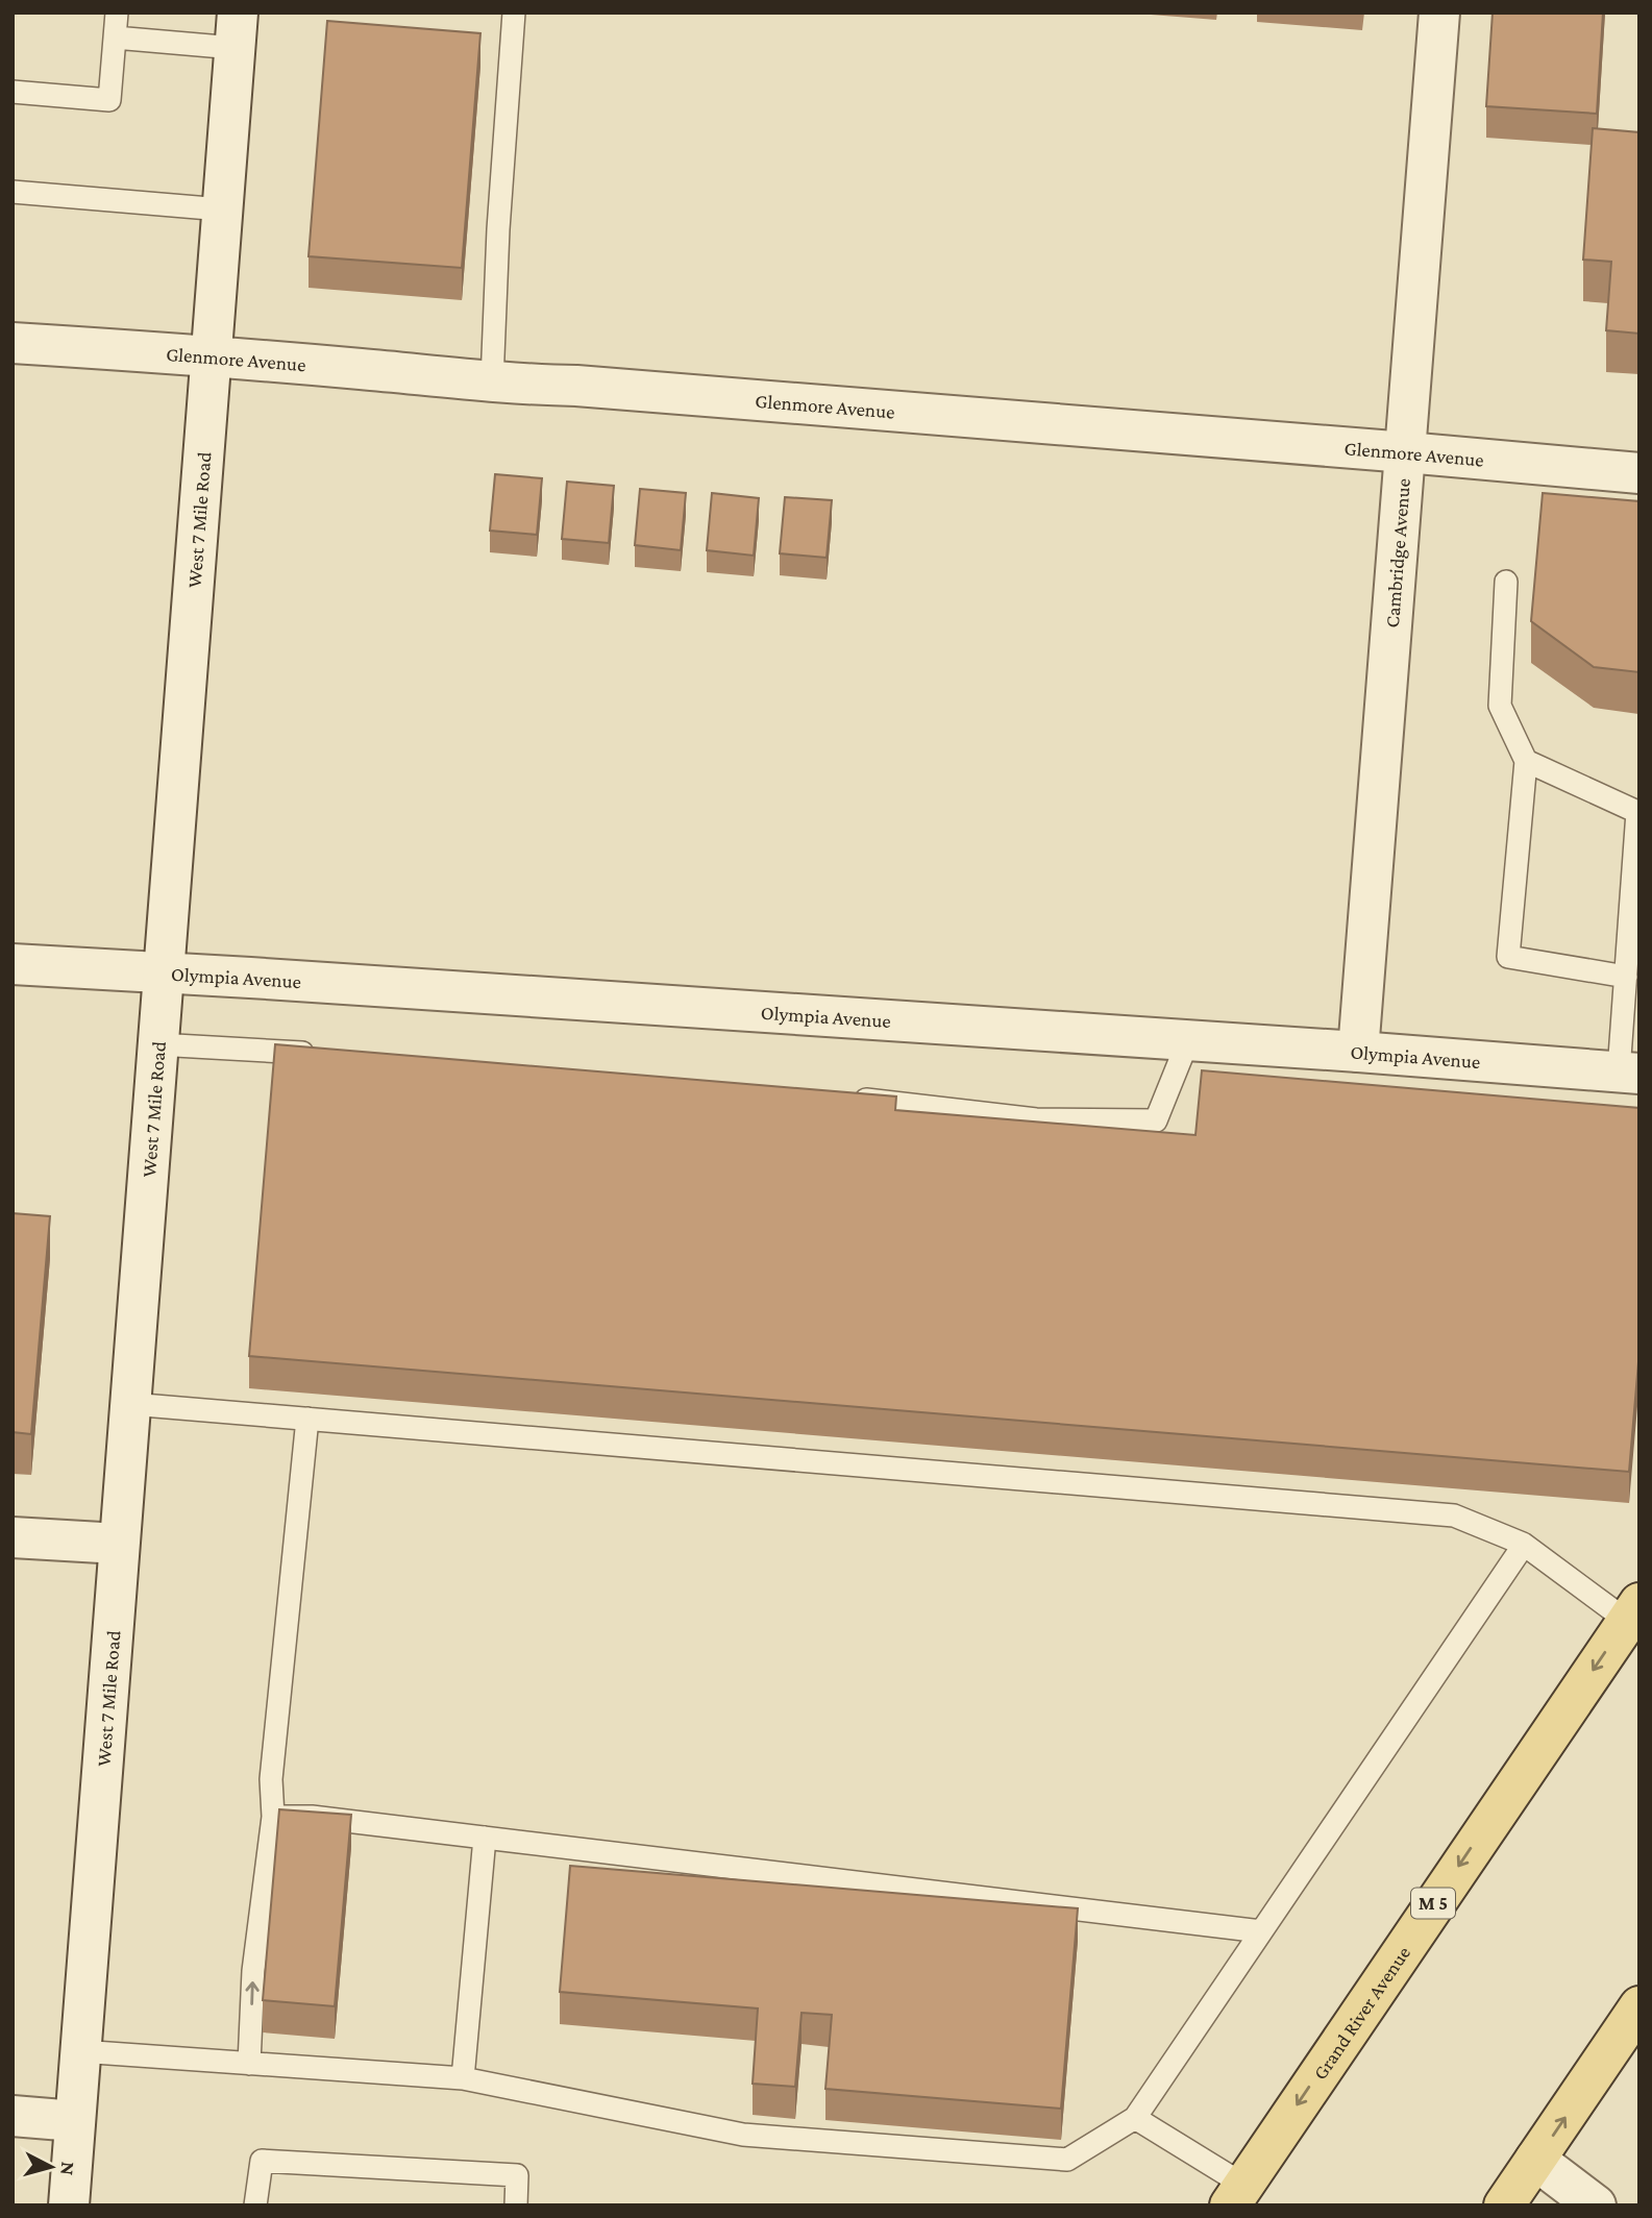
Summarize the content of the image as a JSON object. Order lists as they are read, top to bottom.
{
  "streets": {
    "main road": ["M 5", "Grand River Avenue"],
    "street": [
      "Glenmore Avenue",
      "West 7 Mile Road",
      "Cambridge Avenue",
      "Olympia Avenue"
    ]
  },
  "crossings": [
    ["Glenmore Avenue", "West 7 Mile Road"],
    ["Glenmore Avenue", "Cambridge Avenue"],
    ["West 7 Mile Road", "Olympia Avenue"],
    ["Cambridge Avenue", "Olympia Avenue"]
  ],
  "north": "right"
}
